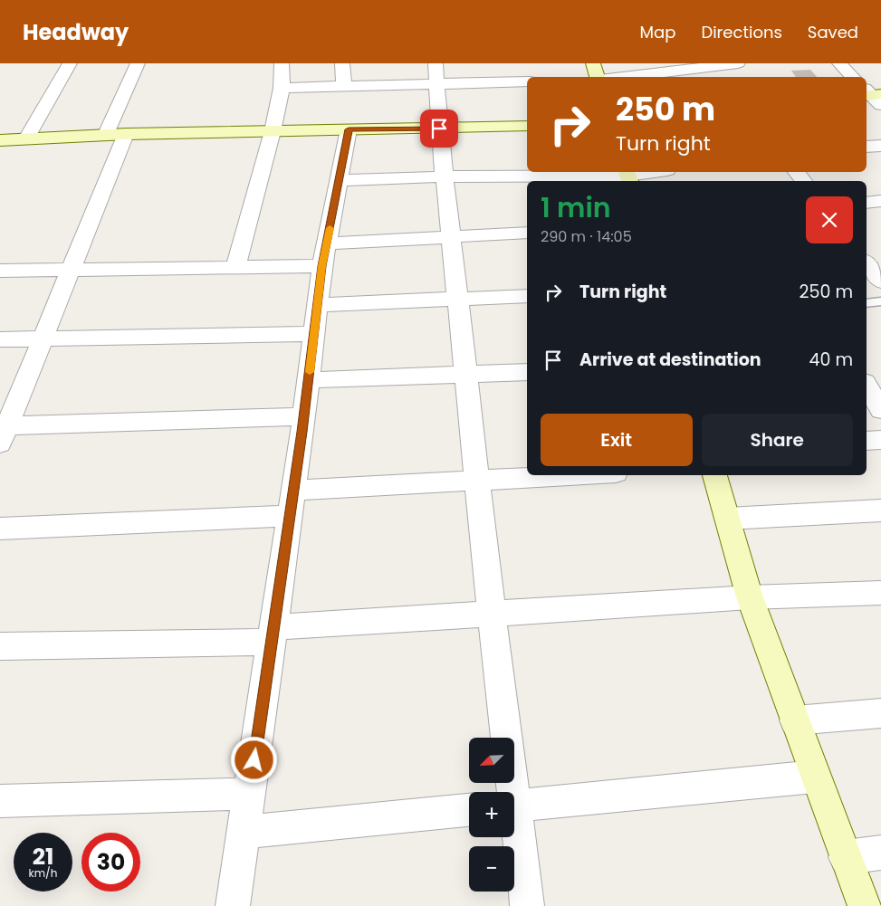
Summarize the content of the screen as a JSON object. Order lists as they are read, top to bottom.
{
  "north": "bottom left",
  "page": {
    "header": "Headway",
    "nav": ["Map", "Directions", "Saved"],
    "turn": ["250 m", "Turn right"],
    "heading": ["1 min", "290 m · 14:05"],
    "list": [
      {
        "name": "Turn right",
        "value": "250 m"
      },
      {
        "name": "Arrive at destination",
        "value": "40 m"
      }
    ],
    "buttons": ["Exit", "Share"],
    "map_buttons": ["+", "−"],
    "speed": "21 km/h",
    "limit": "30"
  }
}
